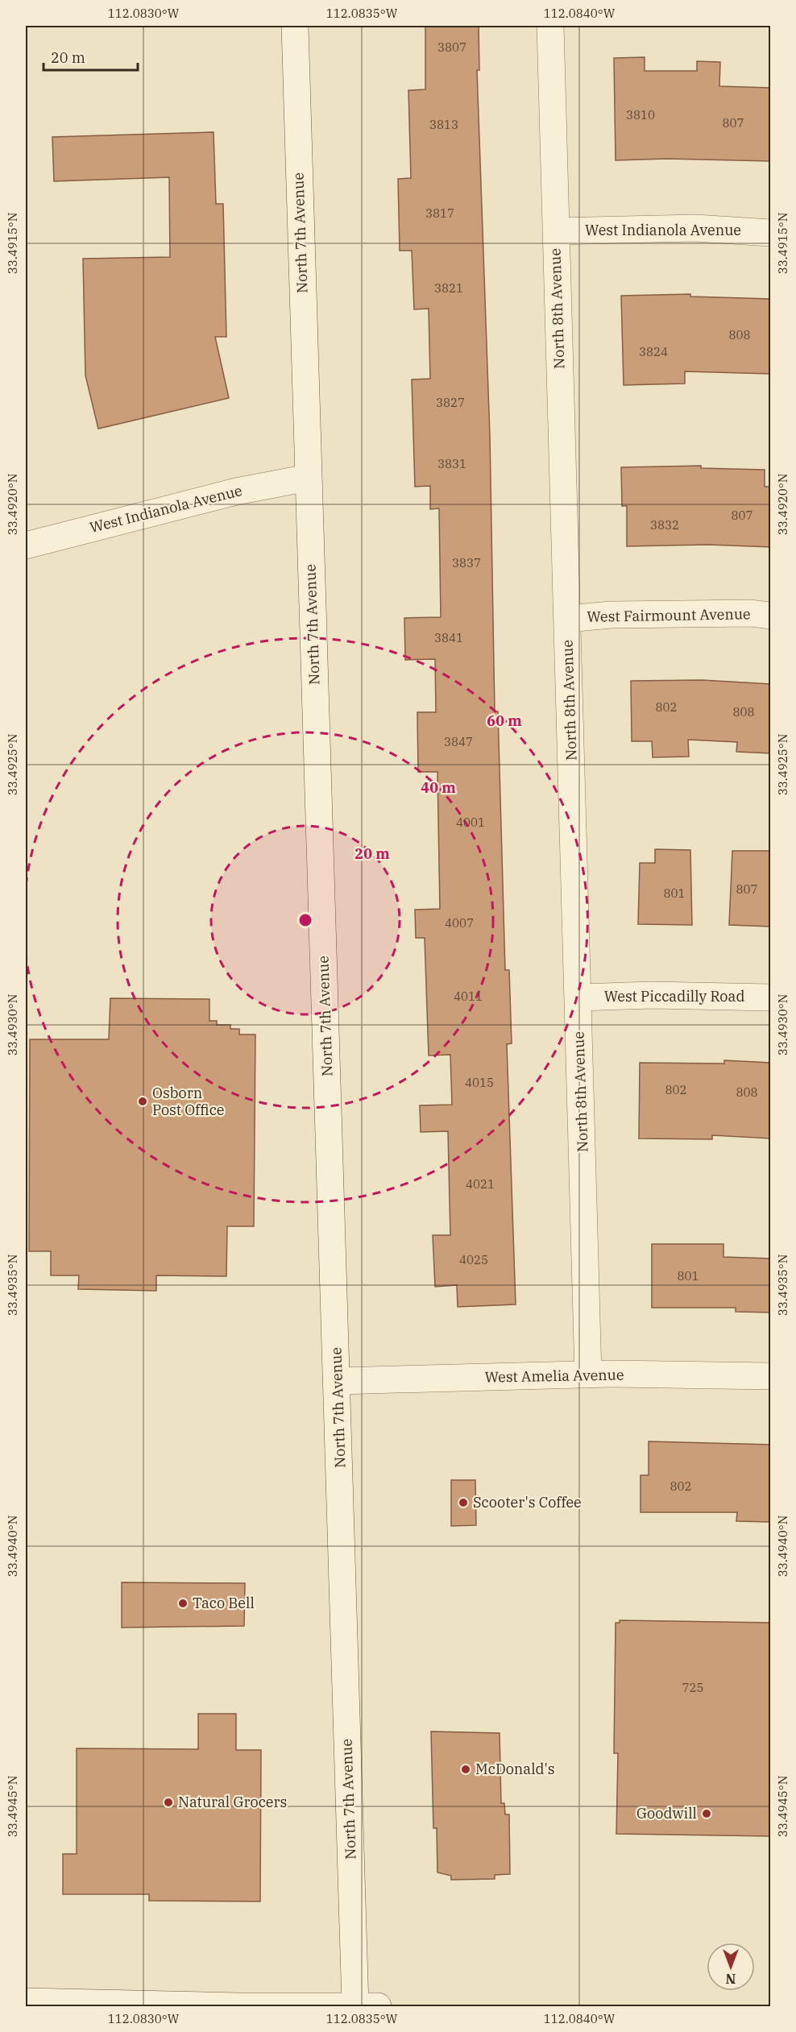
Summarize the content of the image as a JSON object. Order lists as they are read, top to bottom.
{
  "streets": {
    "street": [
      "West Indianola Avenue",
      "North 7th Avenue",
      "North 8th Avenue",
      "West Fairmount Avenue",
      "West Piccadilly Road",
      "West Amelia Avenue"
    ]
  },
  "crossings": [
    ["West Indianola Avenue", "North 7th Avenue"],
    ["West Indianola Avenue", "North 8th Avenue"],
    ["North 7th Avenue", "West Amelia Avenue"],
    ["North 8th Avenue", "West Fairmount Avenue"],
    ["North 8th Avenue", "West Piccadilly Road"],
    ["North 8th Avenue", "West Amelia Avenue"]
  ],
  "places": [
    "Osborn Post Office",
    "Scooter's Coffee",
    "Taco Bell",
    "McDonald's",
    "Natural Grocers",
    "Goodwill"
  ],
  "house_numbers": [
    "3807",
    "3810",
    "807",
    "3813",
    "3817",
    "3821",
    "808",
    "3824",
    "3827",
    "3831",
    "807",
    "3832",
    "3837",
    "3841",
    "802",
    "808",
    "3847",
    "4001",
    "807",
    "801",
    "4007",
    "4011",
    "4015",
    "802",
    "808",
    "4021",
    "4025",
    "801",
    "802",
    "725"
  ],
  "scale_bar": "20 m",
  "north": "bottom",
  "coordinates": [
    "112.0830°W",
    "112.0835°W",
    "112.0840°W",
    "33.4915°N",
    "33.4920°N",
    "33.4925°N",
    "33.4930°N",
    "33.4935°N",
    "33.4940°N",
    "33.4945°N"
  ],
  "rings": ["60 m", "40 m", "20 m"]
}
